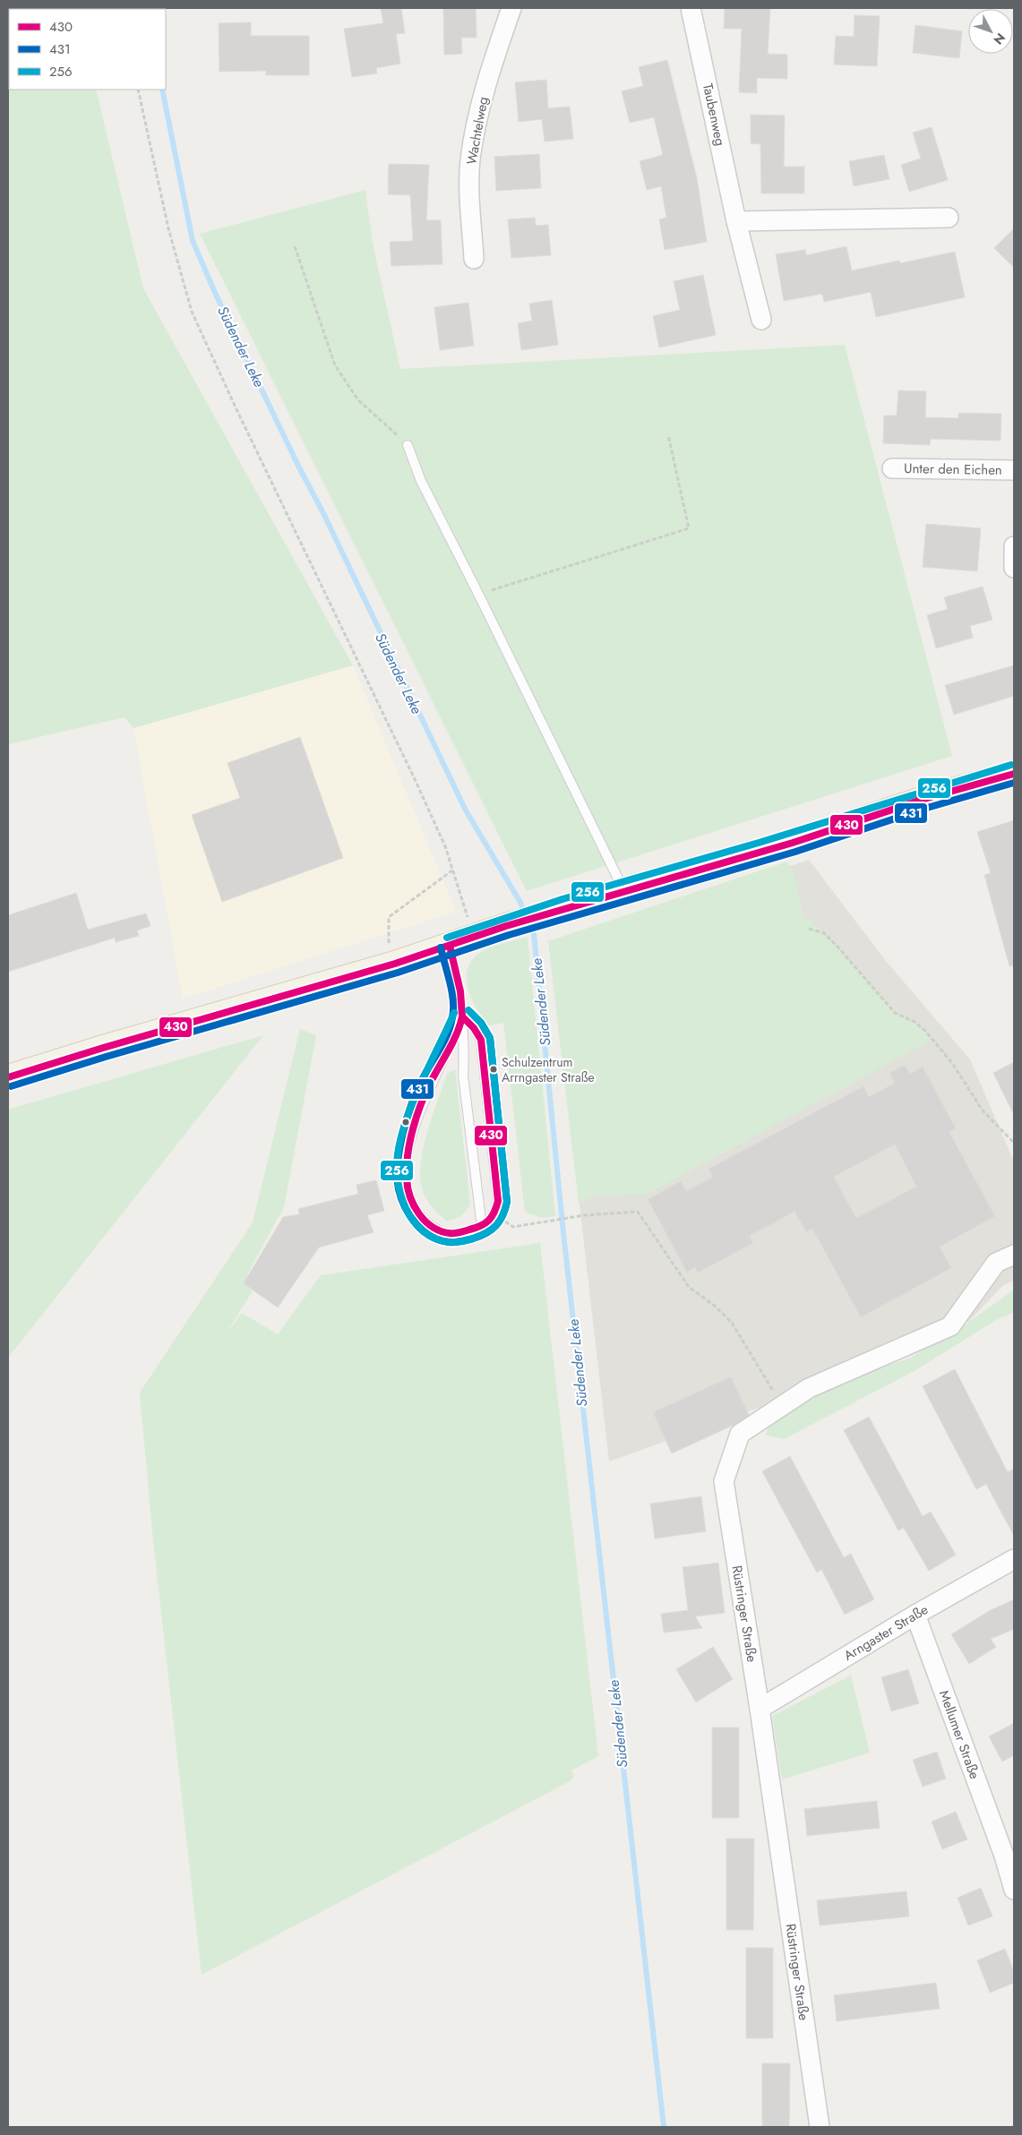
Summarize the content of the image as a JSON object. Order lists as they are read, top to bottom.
{
  "streets": {
    "street": [
      "Taubenweg",
      "Wachtelweg",
      "Unter den Eichen",
      "Rüstringer Straße",
      "Arngaster Straße",
      "Mellumer Straße"
    ]
  },
  "crossings": [
    ["Rüstringer Straße", "Arngaster Straße"],
    ["Arngaster Straße", "Mellumer Straße"]
  ],
  "water": ["Südender Leke"],
  "places": ["Schulzentrum Arrngaster Straße"],
  "lines": ["transit line 256", "transit line 430", "transit line 431"],
  "legend": ["430", "431", "256"],
  "north": "bottom right"
}
